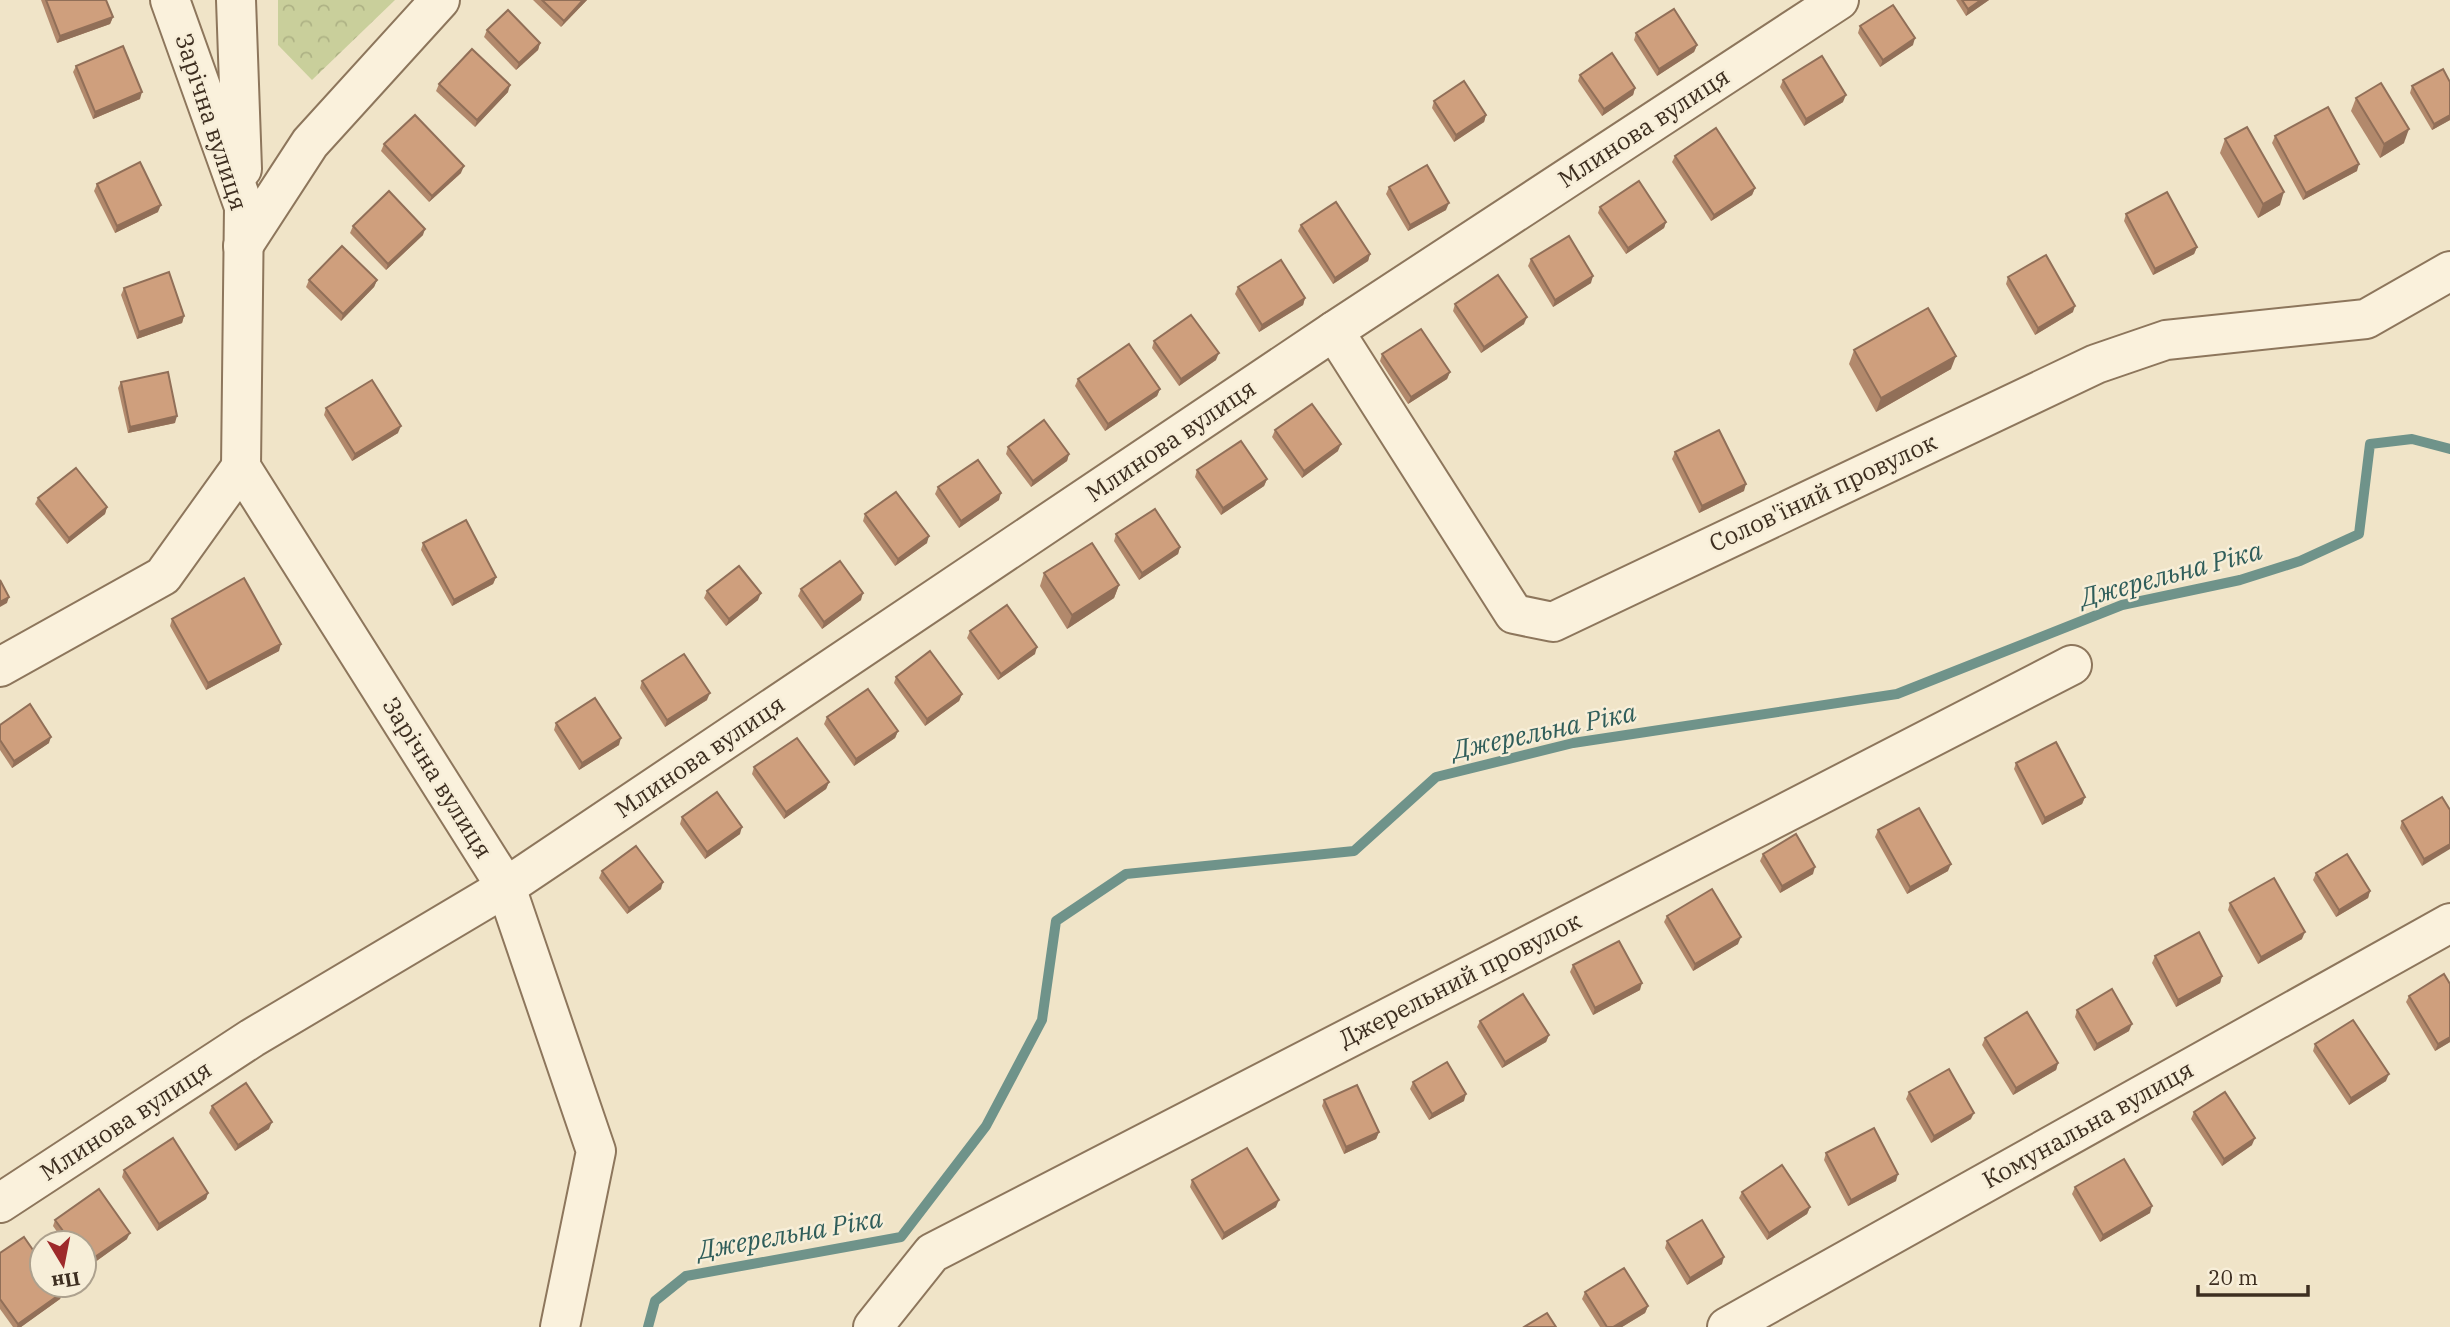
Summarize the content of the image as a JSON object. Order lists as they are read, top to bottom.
{
  "streets": {
    "street": [
      "Зарічна вулиця",
      "Млинова вулиця",
      "Солов'їний провулок",
      "Джерельний провулок",
      "Комунальна вулиця"
    ]
  },
  "crossings": [
    ["Зарічна вулиця", "Млинова вулиця"],
    ["Млинова вулиця", "Солов'їний провулок"]
  ],
  "water": ["Джерельна Ріка"],
  "scale_bar": "20 m",
  "north": "bottom"
}
